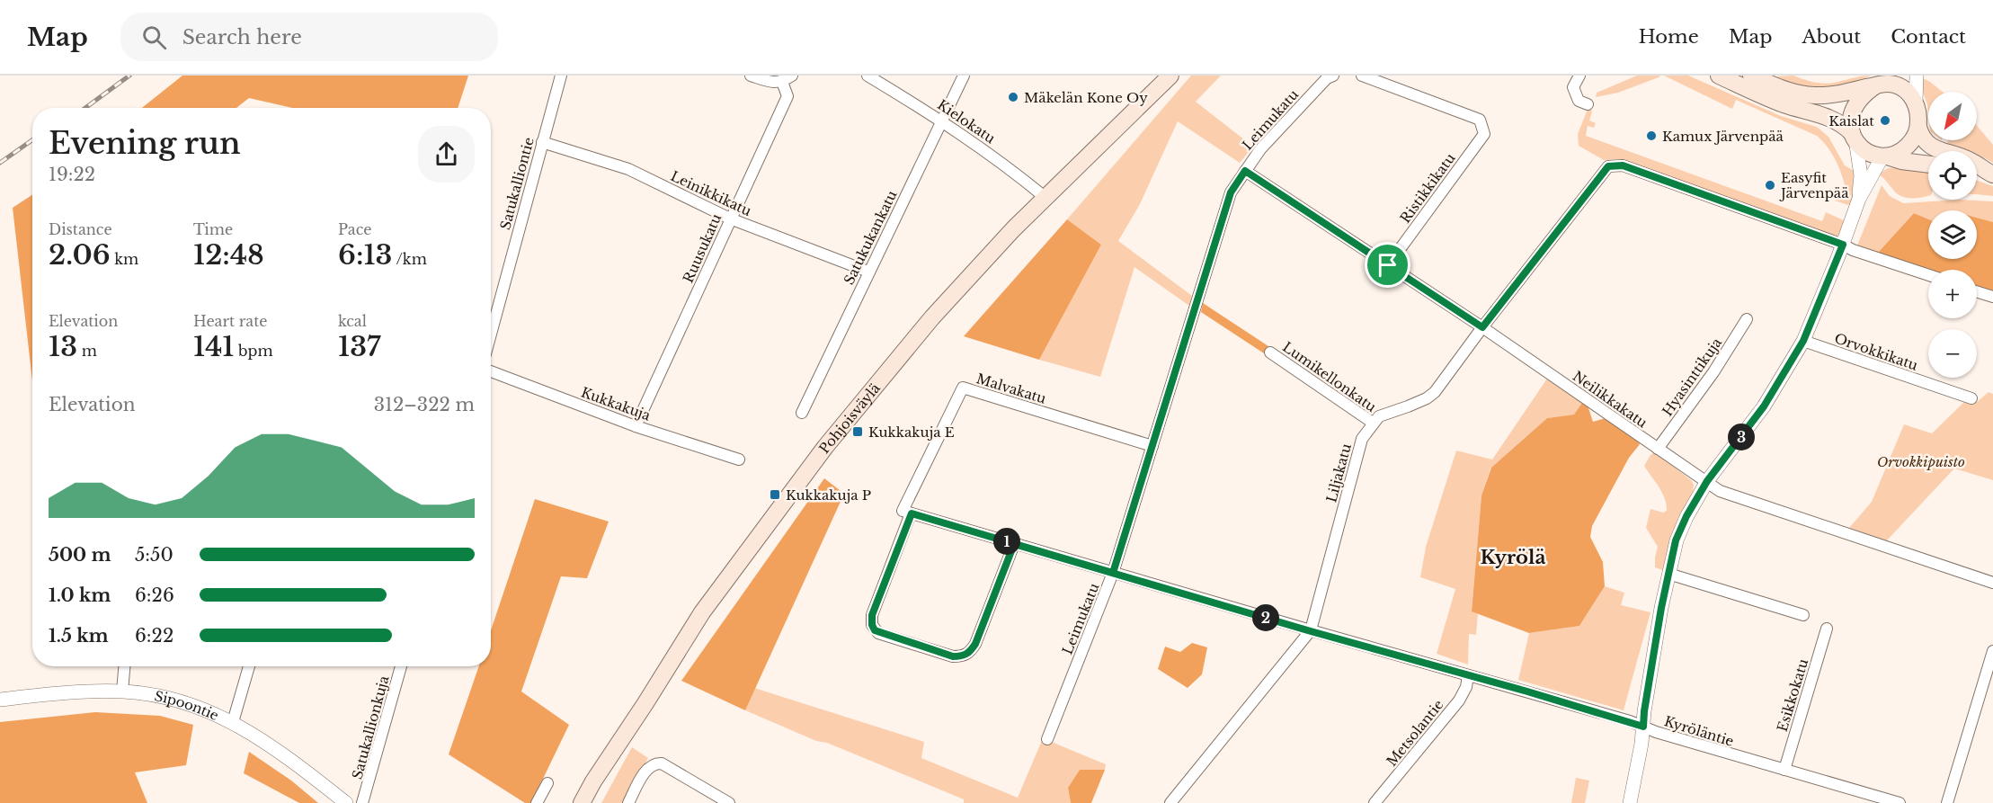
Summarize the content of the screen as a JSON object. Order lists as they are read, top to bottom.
{
  "streets": {
    "main road": ["Pohjoisväylä"],
    "street": [
      "Leimukatu",
      "Kielokatu",
      "Satukalliontie",
      "Ristikkikatu",
      "Leinikkikatu",
      "Satukukankatu",
      "Ruusukatu",
      "Orvokkikatu",
      "Lumikellonkatu",
      "Hyasinttikuja",
      "Malvakatu",
      "Neilikkakatu",
      "Kukkakuja",
      "Liljakatu",
      "Esikkokatu",
      "Sipoontie",
      "Satukallionkuja",
      "Kyröläntie",
      "Metsolantie"
    ]
  },
  "crossings": [
    ["Leimukatu", "Malvakatu"],
    ["Leimukatu", "Neilikkakatu"],
    ["Leimukatu", "Kyröläntie"],
    ["Kielokatu", "Satukukankatu"],
    ["Kielokatu", "Pohjoisväylä"],
    ["Satukalliontie", "Leinikkikatu"],
    ["Ristikkikatu", "Neilikkakatu"],
    ["Leinikkikatu", "Satukukankatu"],
    ["Leinikkikatu", "Ruusukatu"],
    ["Ruusukatu", "Kukkakuja"],
    ["Lumikellonkatu", "Liljakatu"],
    ["Hyasinttikuja", "Neilikkakatu"],
    ["Malvakatu", "Kyröläntie"],
    ["Liljakatu", "Kyröläntie"],
    ["Esikkokatu", "Kyröläntie"],
    ["Kyröläntie", "Metsolantie"]
  ],
  "districts": ["Kyrölä"],
  "parks": ["Orvokkipuisto"],
  "places": {
    "other": [
      "Mäkelän Kone Oy",
      "Kaislat",
      "Kamux Järvenpää",
      "Easyfit Järvenpää"
    ],
    "transit": ["Kukkakuja E", "Kukkakuja P"]
  },
  "north": "bottom left",
  "page": {
    "header": "Map",
    "search": "Search here",
    "nav": [
      "Home",
      "Map",
      "About",
      "Contact"
    ],
    "map_buttons": ["+", "−"],
    "heading": ["Evening run", "19:22"],
    "stats": [
      ["Distance", "2.06 km"],
      ["Time", "12:48"],
      ["Pace", "6:13 /km"],
      ["Elevation", "13 m"],
      ["Heart rate", "141 bpm"],
      ["kcal", "137"]
    ],
    "chart": ["Elevation", "312–322 m"],
    "pins": ["3", "1", "2"],
    "list": [
      {
        "name": "500 m",
        "note": "5:50"
      },
      {
        "name": "1.0 km",
        "note": "6:26"
      },
      {
        "name": "1.5 km",
        "note": "6:22"
      }
    ]
  }
}
